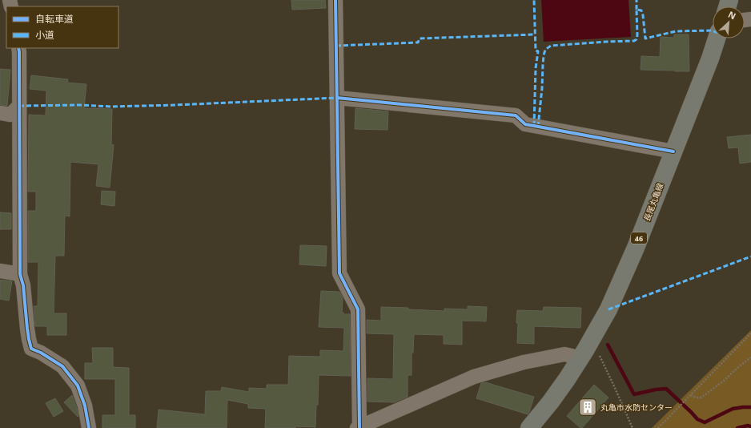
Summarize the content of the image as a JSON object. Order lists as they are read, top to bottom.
{
  "streets": {
    "main road": ["長尾丸亀線", "46"]
  },
  "places": {
    "building": ["丸亀市水防センター"]
  },
  "legend": ["自転車道", "小道"],
  "north": "top right"
}
